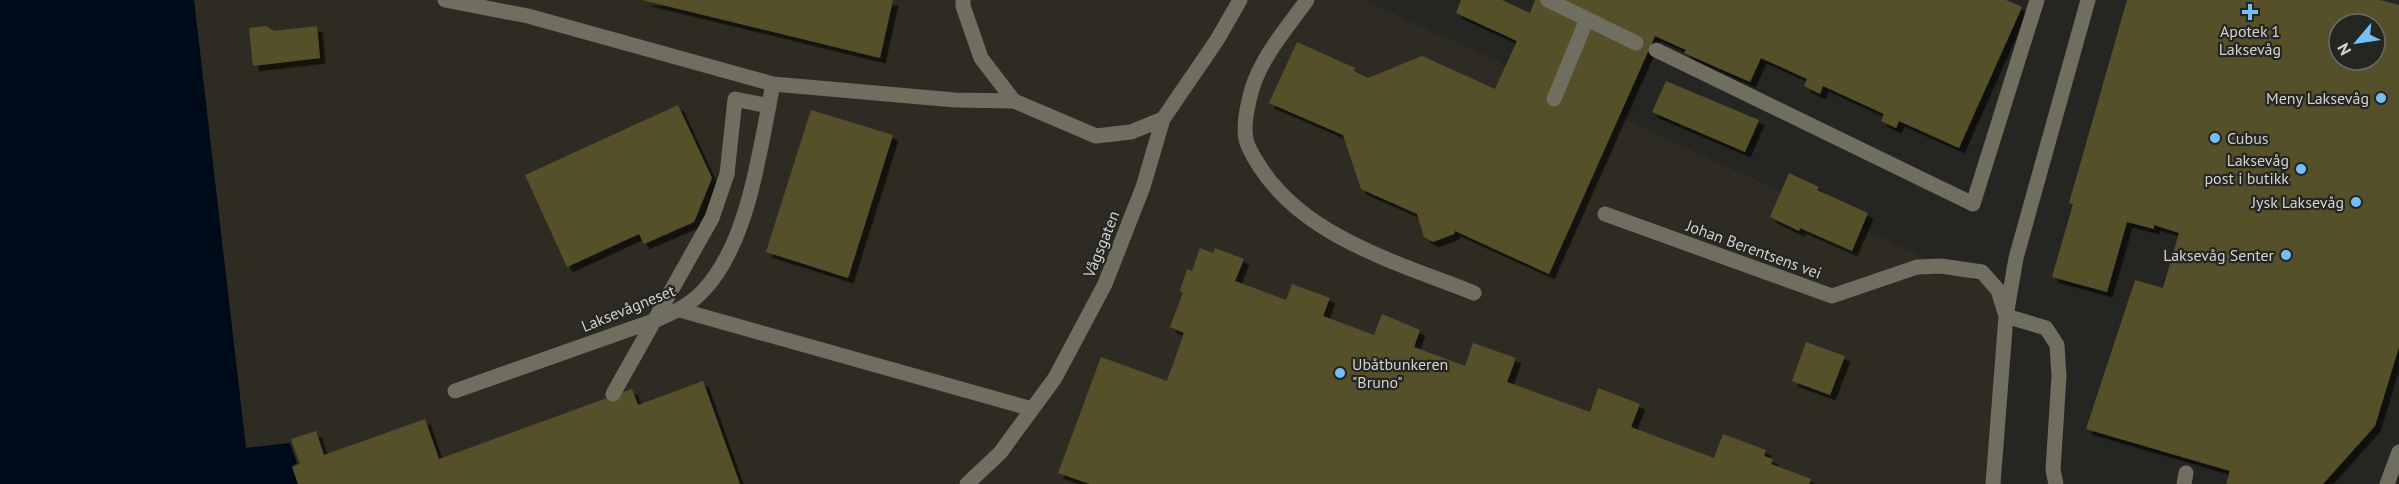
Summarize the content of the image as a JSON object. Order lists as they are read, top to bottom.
{
  "streets": {
    "street": ["Vågsgaten", "Johan Berentsens vei", "Laksevågneset"]
  },
  "places": {
    "health": ["Apotek 1 Laksevåg"],
    "other": [
      "Meny Laksevåg",
      "Cubus",
      "Laksevåg post i butikk",
      "Jysk Laksevåg",
      "Laksevåg Senter",
      "Ubåtbunkeren \"Bruno\""
    ]
  },
  "north": "bottom left"
}
